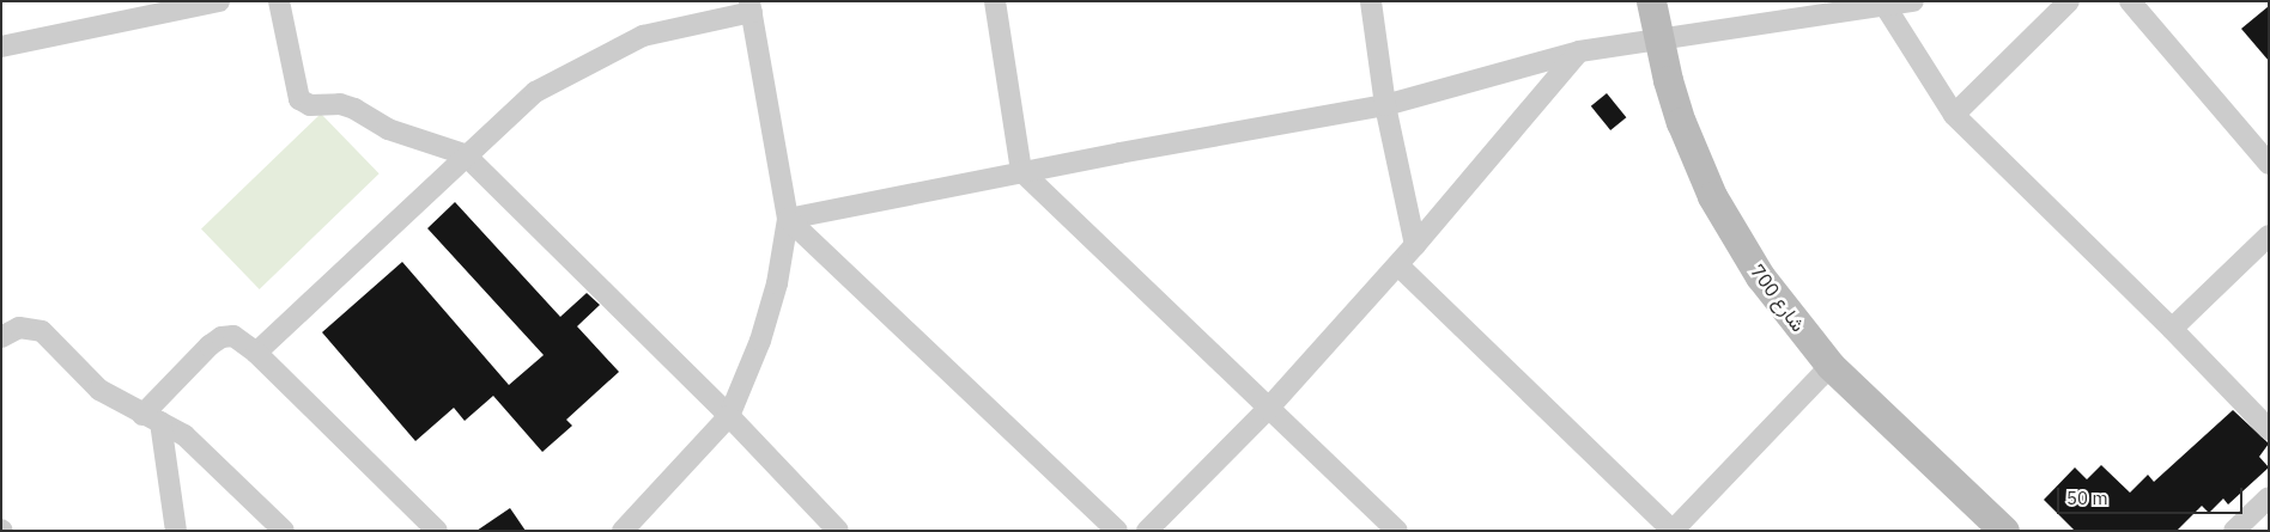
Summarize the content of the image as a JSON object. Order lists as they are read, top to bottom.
{
  "streets": {
    "main road": ["شارع 700"]
  },
  "scale_bar": "50 m"
}
